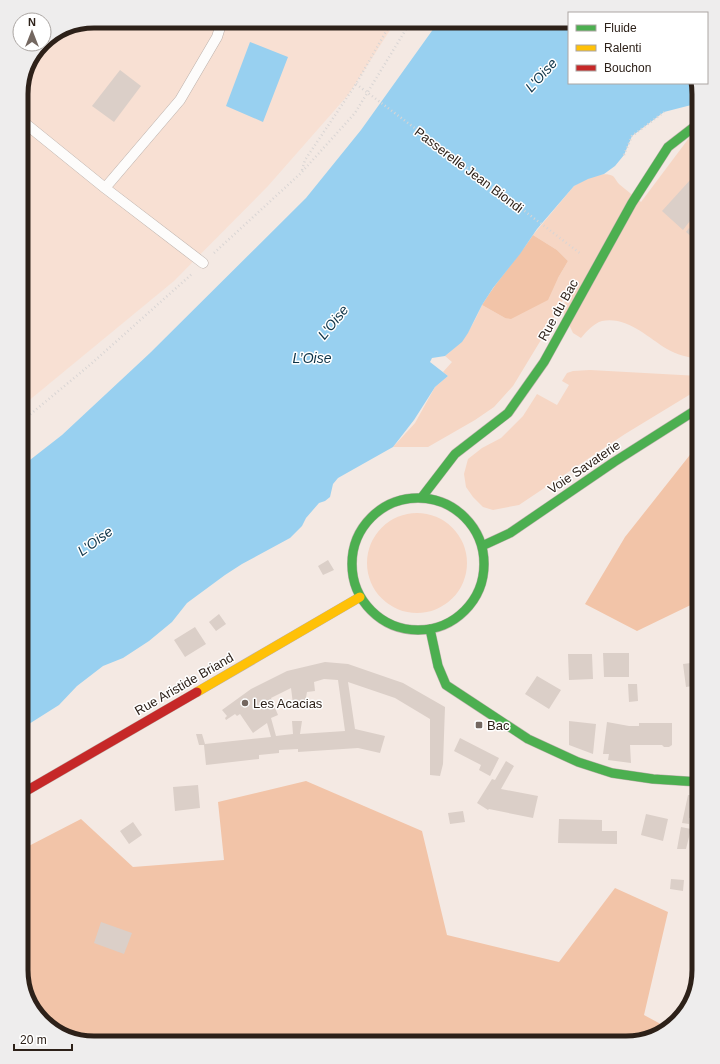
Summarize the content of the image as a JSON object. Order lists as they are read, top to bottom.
{
  "streets": {
    "main road": ["Rue du Bac", "Voie Savaterie", "Rue Aristide Briand"],
    "path": ["Passerelle Jean Biondi"]
  },
  "crossings": [
    ["Rue du Bac", "Voie Savaterie"],
    ["Rue du Bac", "Rue Aristide Briand"],
    ["Voie Savaterie", "Rue Aristide Briand"]
  ],
  "water": ["L'Oise", "L’Oise"],
  "places": {
    "other": ["Les Acacias"],
    "transit": ["Bac"]
  },
  "legend": ["Fluide", "Ralenti", "Bouchon"],
  "scale_bar": "20 m",
  "north": "top"
}
